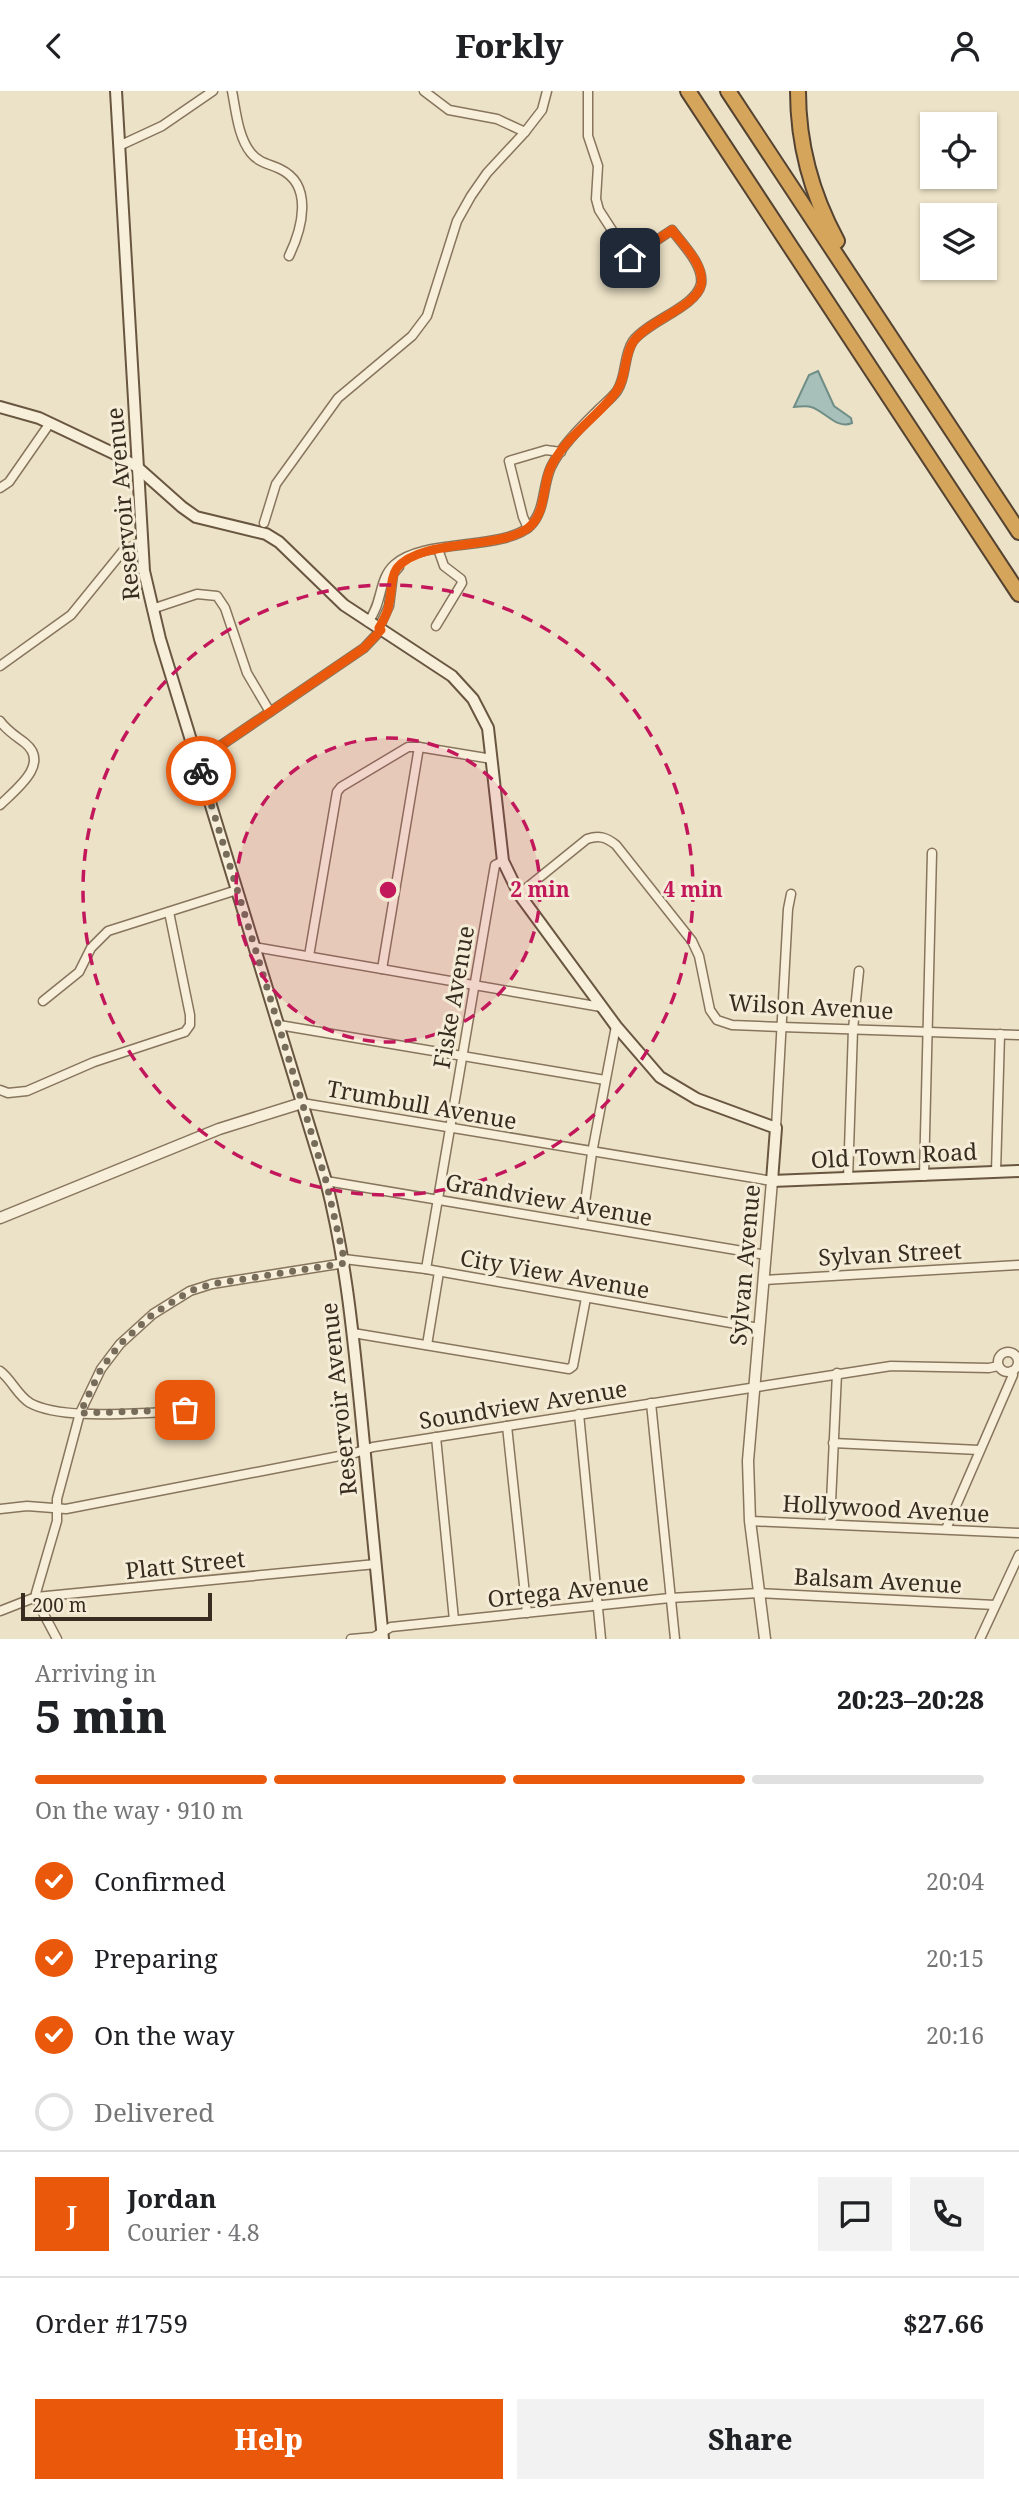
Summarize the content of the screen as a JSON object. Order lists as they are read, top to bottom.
{
  "streets": {
    "main road": ["Reservoir Avenue", "Old Town Road", "Sylvan Avenue"],
    "street": [
      "Fiske Avenue",
      "Wilson Avenue",
      "Trumbull Avenue",
      "Grandview Avenue",
      "Sylvan Street",
      "City View Avenue",
      "Soundview Avenue",
      "Hollywood Avenue",
      "Platt Street",
      "Balsam Avenue",
      "Ortega Avenue"
    ]
  },
  "crossings": [
    ["Reservoir Avenue", "Trumbull Avenue"],
    ["Reservoir Avenue", "Grandview Avenue"],
    ["Reservoir Avenue", "City View Avenue"],
    ["Reservoir Avenue", "Soundview Avenue"],
    ["Reservoir Avenue", "Platt Street"],
    ["Reservoir Avenue", "Ortega Avenue"],
    ["Fiske Avenue", "Trumbull Avenue"],
    ["Fiske Avenue", "Grandview Avenue"],
    ["Fiske Avenue", "City View Avenue"],
    ["Wilson Avenue", "Sylvan Avenue"],
    ["Trumbull Avenue", "Old Town Road"],
    ["Trumbull Avenue", "Sylvan Avenue"],
    ["Old Town Road", "Sylvan Avenue"],
    ["Grandview Avenue", "Sylvan Avenue"],
    ["Sylvan Street", "Sylvan Avenue"],
    ["Sylvan Avenue", "City View Avenue"],
    ["Sylvan Avenue", "Soundview Avenue"],
    ["Sylvan Avenue", "Hollywood Avenue"],
    ["Sylvan Avenue", "Balsam Avenue"],
    ["Sylvan Avenue", "Ortega Avenue"],
    ["City View Avenue", "Soundview Avenue"],
    ["City View Avenue", "Platt Street"],
    ["Balsam Avenue", "Ortega Avenue"]
  ],
  "scale_bar": "200 m",
  "page": {
    "header": "Forkly",
    "scale": "200 m",
    "heading": ["5 min", "Arriving in", "20:23–20:28"],
    "panel": [
      "Jordan",
      "Courier · 4.8",
      "Order #1759",
      "$27.66"
    ],
    "bar": "On the way · 910 m",
    "list": [
      ["Confirmed", "20:04"],
      ["Preparing", "20:15"],
      ["On the way", "20:16"],
      "Delivered"
    ],
    "round": "J",
    "buttons": ["Help", "Share"]
  },
  "rings": ["2 min", "4 min"]
}
